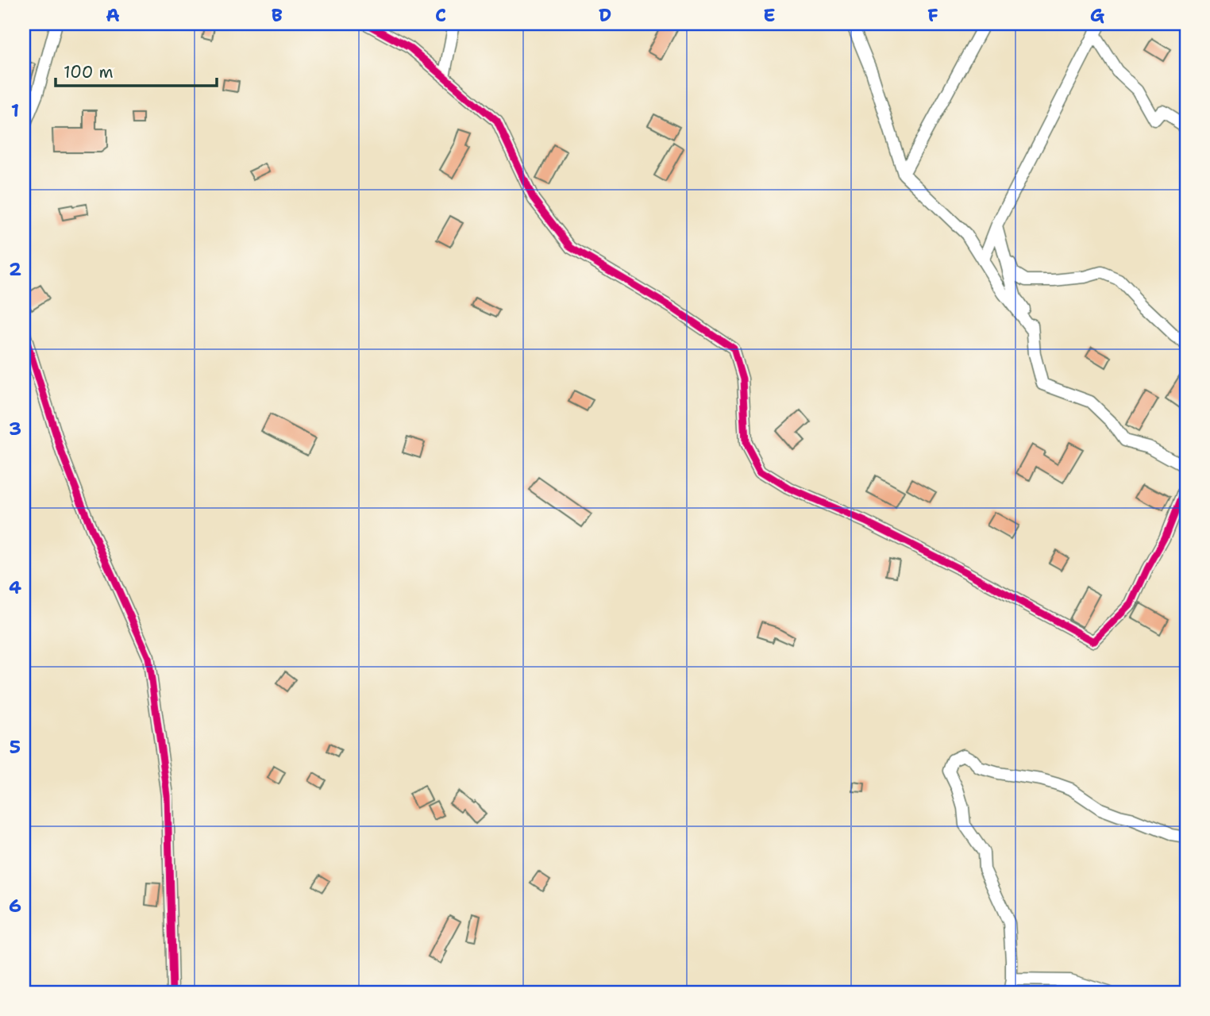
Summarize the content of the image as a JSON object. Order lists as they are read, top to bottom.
{
  "scale_bar": "100 m",
  "grid": {
    "columns": [
      "A",
      "B",
      "C",
      "D",
      "E",
      "F",
      "G"
    ],
    "rows": [
      "1",
      "2",
      "3",
      "4",
      "5",
      "6"
    ]
  }
}
